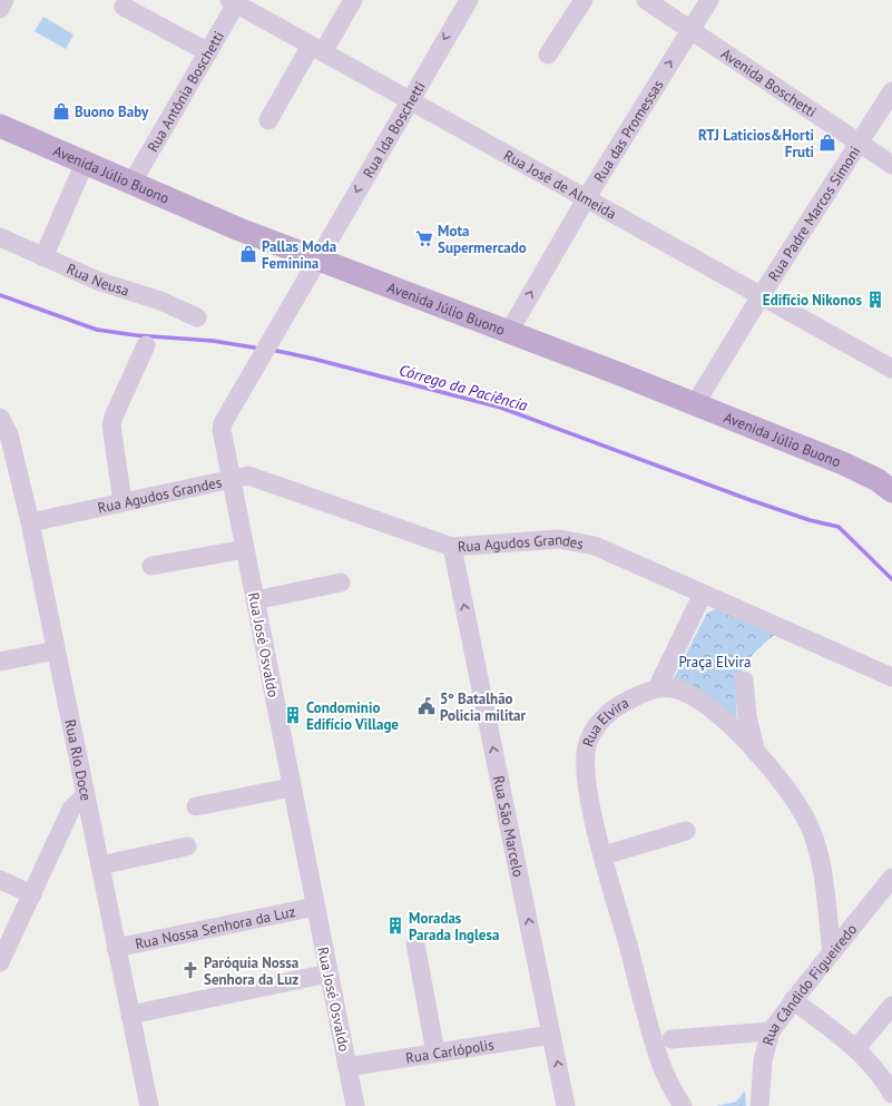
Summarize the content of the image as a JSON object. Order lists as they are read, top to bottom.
{
  "streets": {
    "main road": ["Avenida Júlio Buono"],
    "street": [
      "Avenida Boschetti",
      "Rua Antônia Boschetti",
      "Rua Ida Boschetti",
      "Rua das Promessas",
      "Rua José de Almeida",
      "Rua Padre Marcos Simoni",
      "Rua Neusa",
      "Rua Agudos Grandes",
      "Rua José Osvaldo",
      "Rua Elvira",
      "Rua Rio Doce",
      "Rua São Marcelo",
      "Rua Nossa Senhora da Luz",
      "Rua Cândido Figueiredo",
      "Rua Carlópolis"
    ]
  },
  "crossings": [
    ["Avenida Boschetti", "Rua das Promessas"],
    ["Avenida Boschetti", "Rua Padre Marcos Simoni"],
    ["Rua Antônia Boschetti", "Avenida Júlio Buono"],
    ["Rua Antônia Boschetti", "Rua José de Almeida"],
    ["Rua Ida Boschetti", "Avenida Júlio Buono"],
    ["Rua Ida Boschetti", "Rua José de Almeida"],
    ["Rua Ida Boschetti", "Rua José Osvaldo"],
    ["Rua das Promessas", "Avenida Júlio Buono"],
    ["Rua das Promessas", "Rua José de Almeida"],
    ["Avenida Júlio Buono", "Rua Padre Marcos Simoni"],
    ["Avenida Júlio Buono", "Rua José Osvaldo"],
    ["Rua José de Almeida", "Rua Padre Marcos Simoni"],
    ["Rua Agudos Grandes", "Rua José Osvaldo"],
    ["Rua Agudos Grandes", "Rua Rio Doce"],
    ["Rua Agudos Grandes", "Rua São Marcelo"],
    ["Rua José Osvaldo", "Rua Nossa Senhora da Luz"],
    ["Rua José Osvaldo", "Rua Carlópolis"],
    ["Rua Elvira", "Rua Cândido Figueiredo"],
    ["Rua Rio Doce", "Rua Nossa Senhora da Luz"],
    ["Rua São Marcelo", "Rua Carlópolis"]
  ],
  "one_way": ["Rua das Promessas", "Rua São Marcelo"],
  "water": ["Córrego da Paciência"],
  "parks": ["Praça Elvira"],
  "places": {
    "shop": ["Buono Baby", "RTJ Laticios&Horti Fruti", "Pallas Moda Feminina"],
    "supermarket": ["Mota Supermercado"],
    "building": ["Edifício Nikonos", "Condominio Edifício Village", "Moradas Parada Inglesa"],
    "public building": ["5º Batalhão Policia militar"],
    "church": ["Paróquia Nossa Senhora da Luz"]
  }
}
